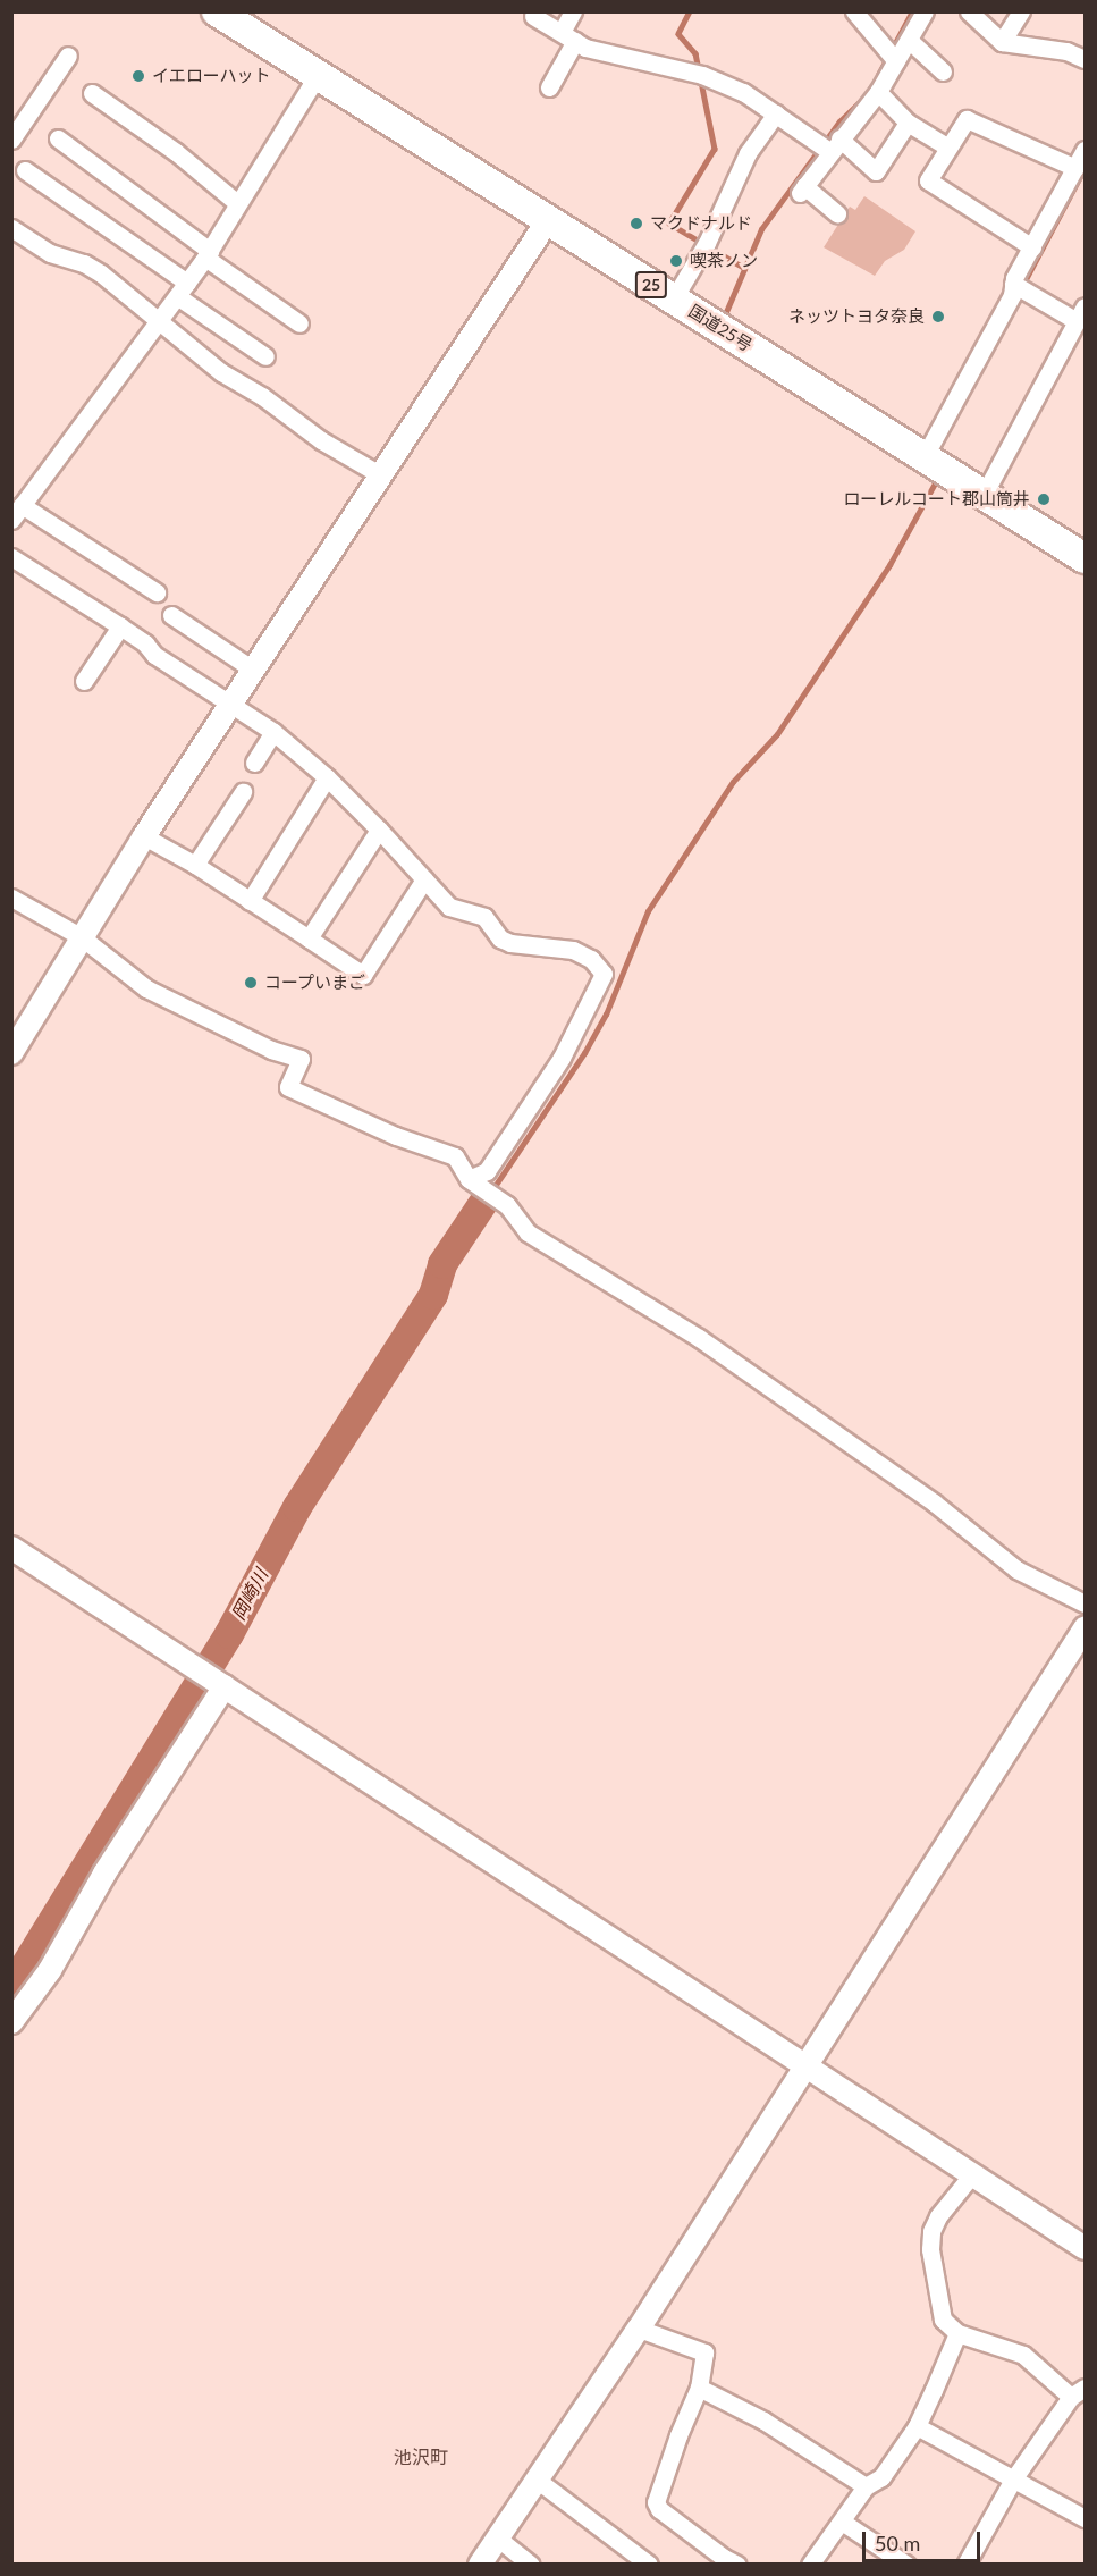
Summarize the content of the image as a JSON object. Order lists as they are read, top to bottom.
{
  "streets": {
    "highway": ["25", "国道25号"]
  },
  "districts": ["池沢町"],
  "water": ["岡崎川"],
  "places": [
    "イエローハット",
    "マクドナルド",
    "喫茶ノン",
    "ネッツトヨタ奈良",
    "ローレルコート郡山筒井",
    "コープいまご"
  ],
  "scale_bar": "50 m"
}
